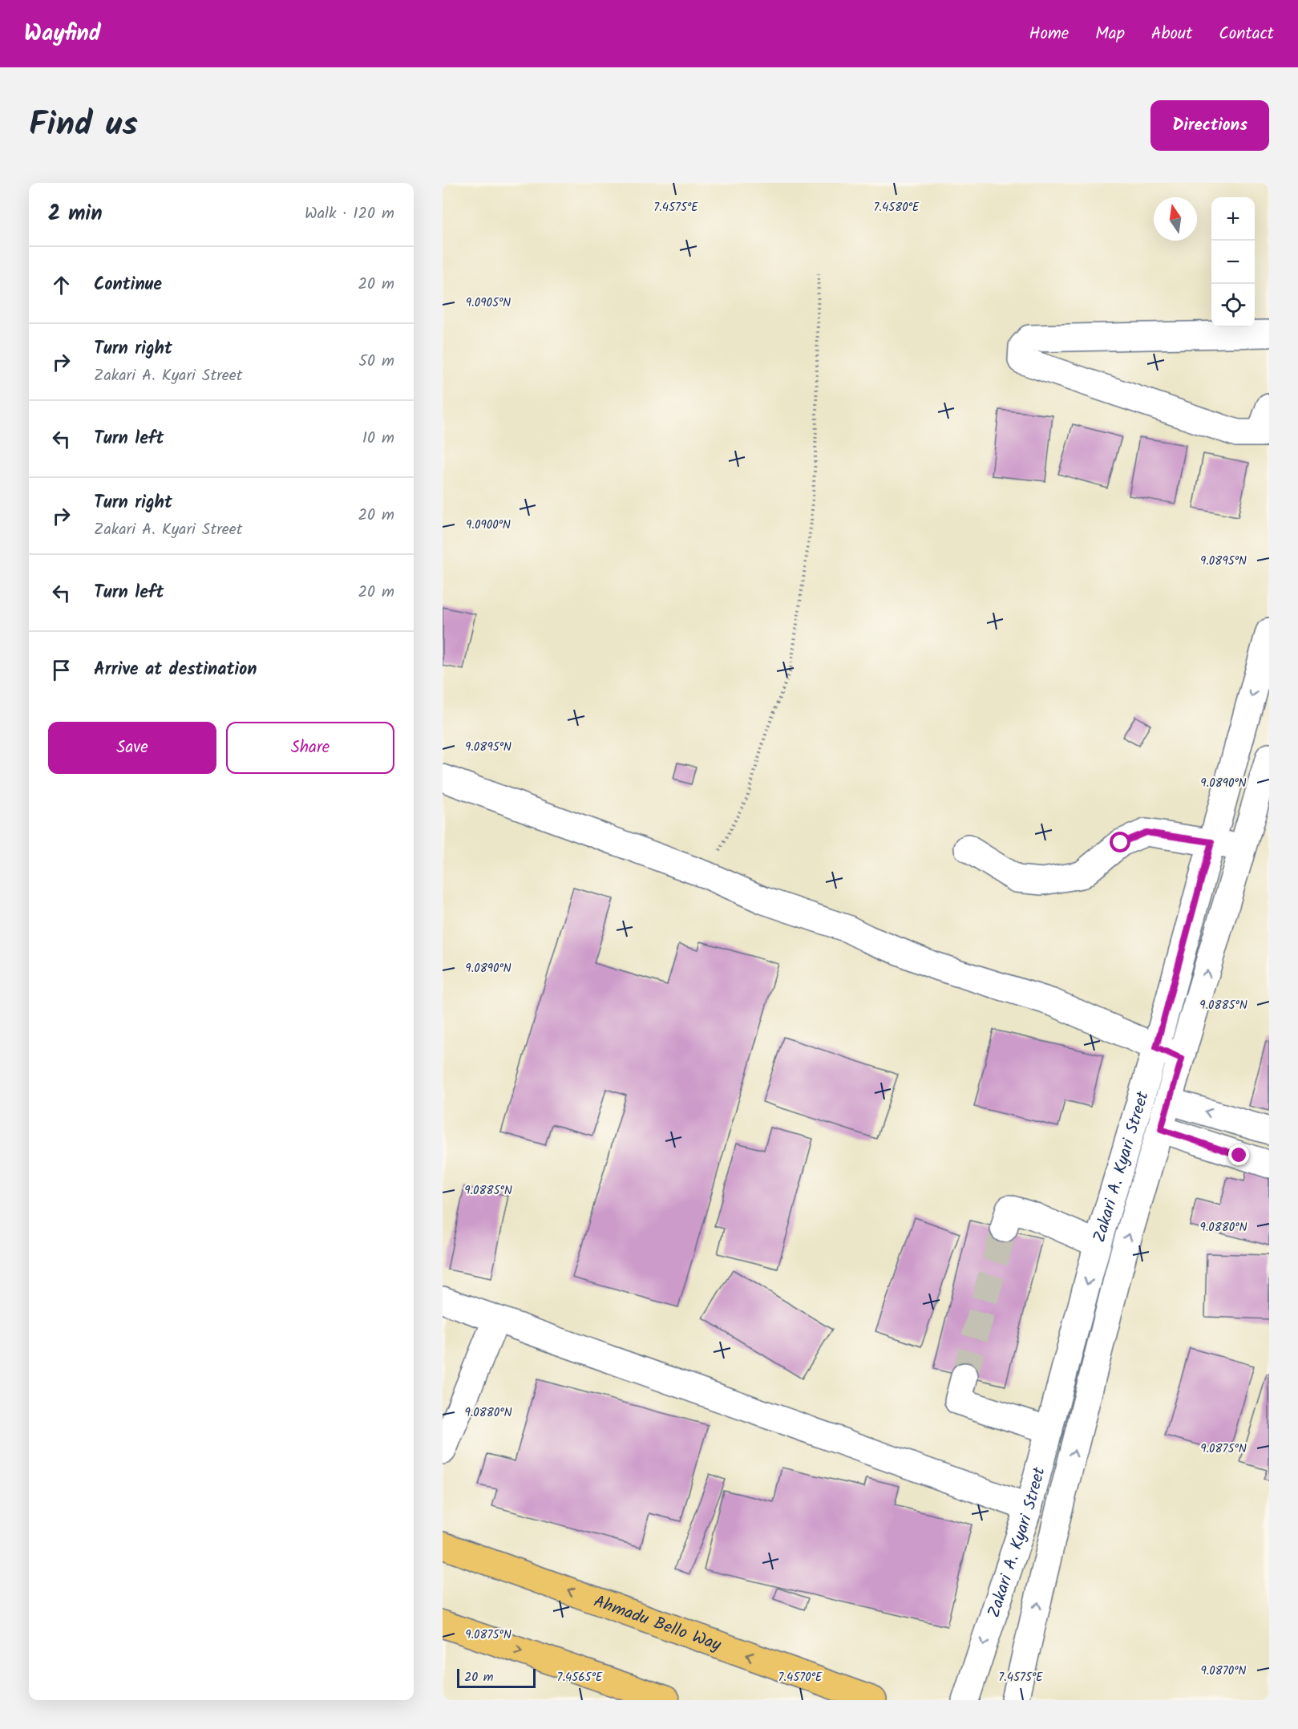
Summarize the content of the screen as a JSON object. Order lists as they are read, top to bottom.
{
  "streets": {
    "main road": ["Ahmadu Bello Way"],
    "street": ["Zakari A. Kyari Street"]
  },
  "scale_bar": "20 m",
  "north": "top",
  "page": {
    "header": "Wayfind",
    "nav": [
      "Home",
      "Map",
      "About",
      "Contact"
    ],
    "title": "Find us",
    "buttons": [
      "Directions",
      ["Save", "Share"]
    ],
    "heading": ["2 min", "Walk · 120 m"],
    "map_buttons": ["+", "−"],
    "list": [
      ["Continue", "20 m"],
      ["Turn right", "Zakari A. Kyari Street", "50 m"],
      ["Turn left", "10 m"],
      ["Turn right", "Zakari A. Kyari Street", "20 m"],
      ["Turn left", "20 m"],
      "Arrive at destination"
    ],
    "scale": "20 m"
  },
  "coordinates": [
    "7.4575°E",
    "7.4580°E",
    "9.0905°N",
    "9.0900°N",
    "9.0895°N",
    "9.0890°N",
    "9.0885°N",
    "9.0880°N",
    "9.0875°N",
    "9.0870°N",
    "7.4565°E",
    "7.4570°E"
  ]
}
